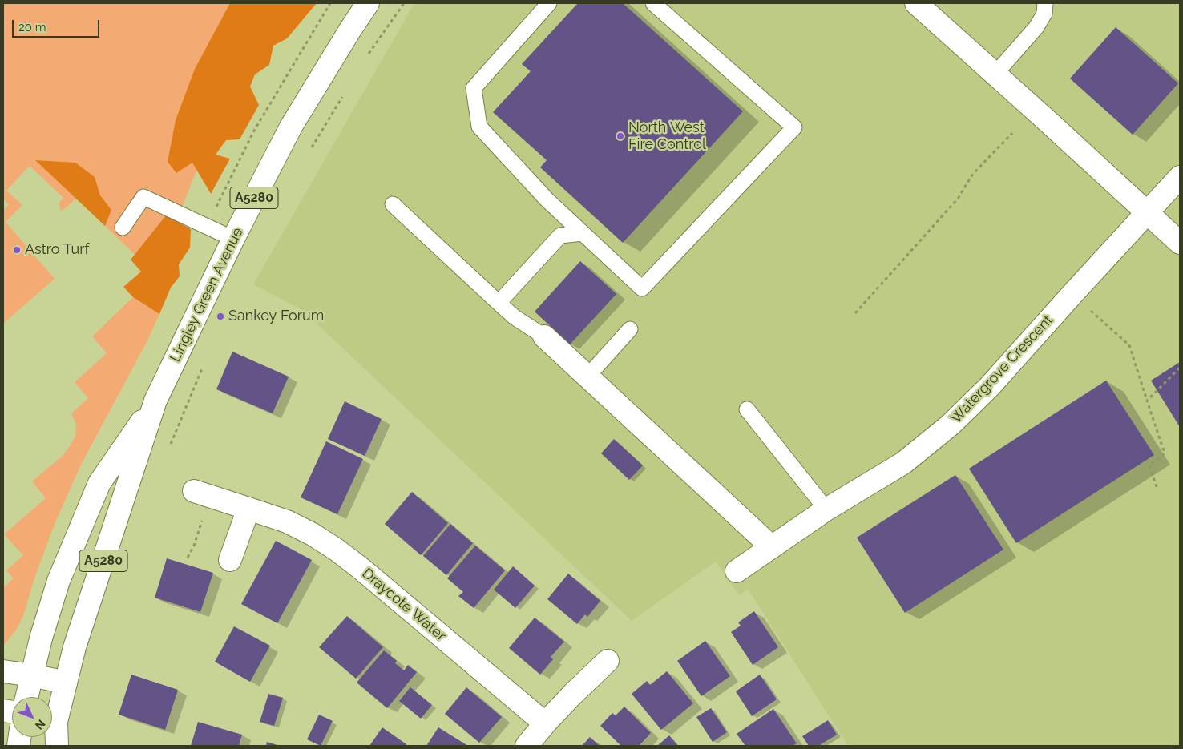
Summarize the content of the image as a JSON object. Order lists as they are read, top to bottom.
{
  "streets": {
    "street": [
      "A5280",
      "Lingley Green Avenue",
      "Watergrove Crescent",
      "Draycote Water"
    ]
  },
  "places": ["North West Fire Control", "Astro Turf", "Sankey Forum"],
  "scale_bar": "20 m",
  "north": "bottom right"
}
